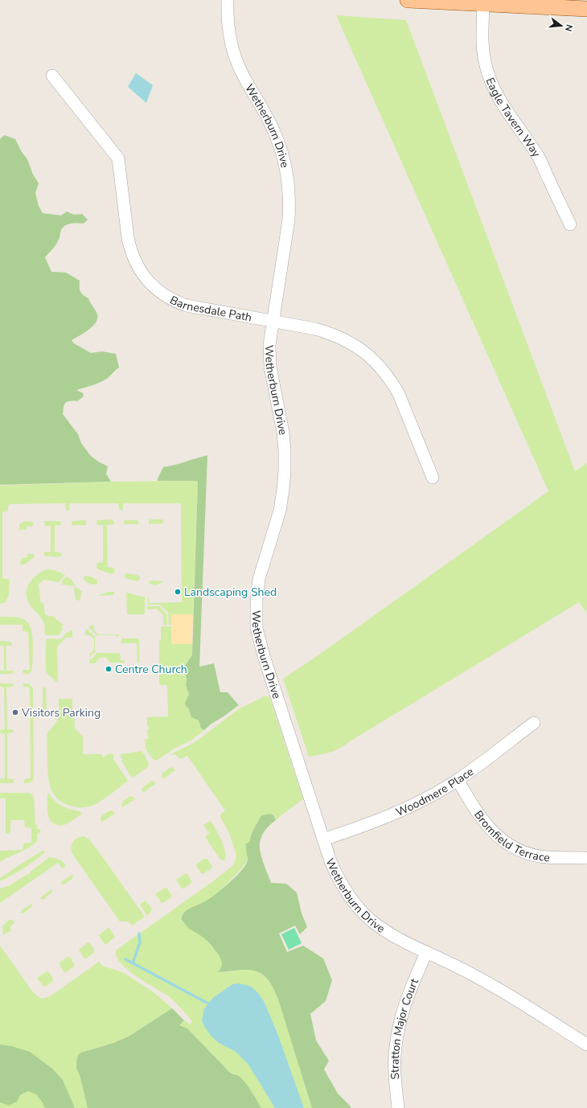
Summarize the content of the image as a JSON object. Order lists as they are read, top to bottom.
{
  "streets": {
    "street": [
      "Eagle Tavern Way",
      "Wetherburn Drive",
      "Barnesdale Path",
      "Woodmere Place",
      "Bromfield Terrace",
      "Stratton Major Court"
    ]
  },
  "crossings": [
    ["Wetherburn Drive", "Barnesdale Path"],
    ["Wetherburn Drive", "Woodmere Place"],
    ["Wetherburn Drive", "Stratton Major Court"],
    ["Woodmere Place", "Bromfield Terrace"]
  ],
  "places": ["Landscaping Shed", "Centre Church", "Visitors Parking"],
  "north": "right"
}
